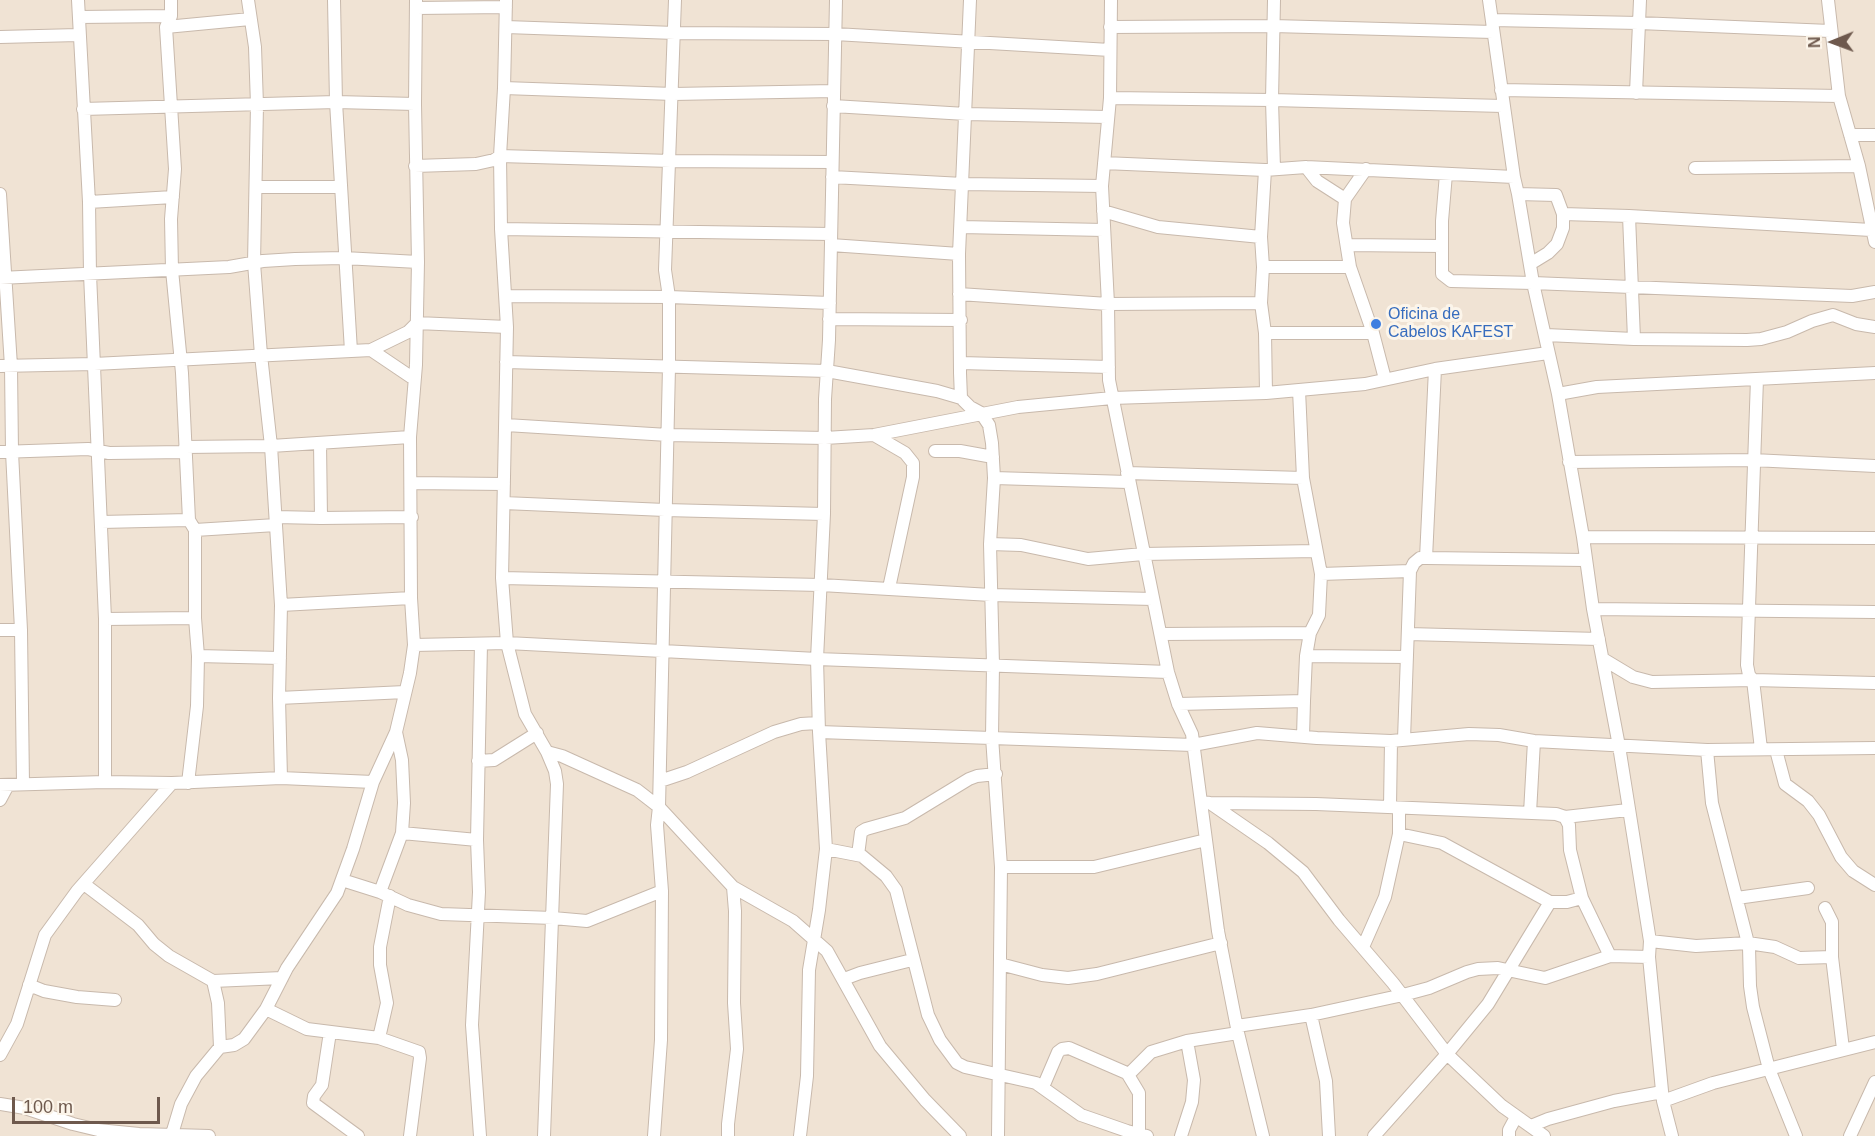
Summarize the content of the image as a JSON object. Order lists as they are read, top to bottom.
{
  "places": ["Oficina de Cabelos KAFEST"],
  "scale_bar": "100 m",
  "north": "left"
}
